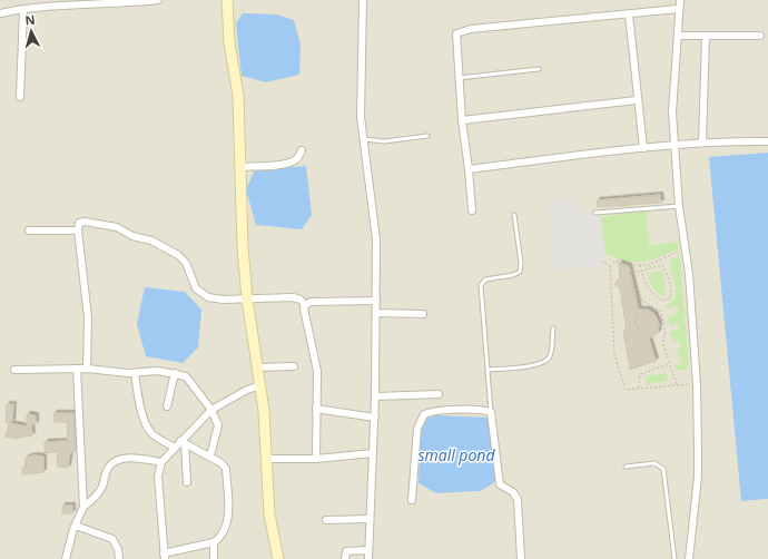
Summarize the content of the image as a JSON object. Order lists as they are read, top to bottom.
{
  "water": ["small pond"],
  "north": "top"
}
